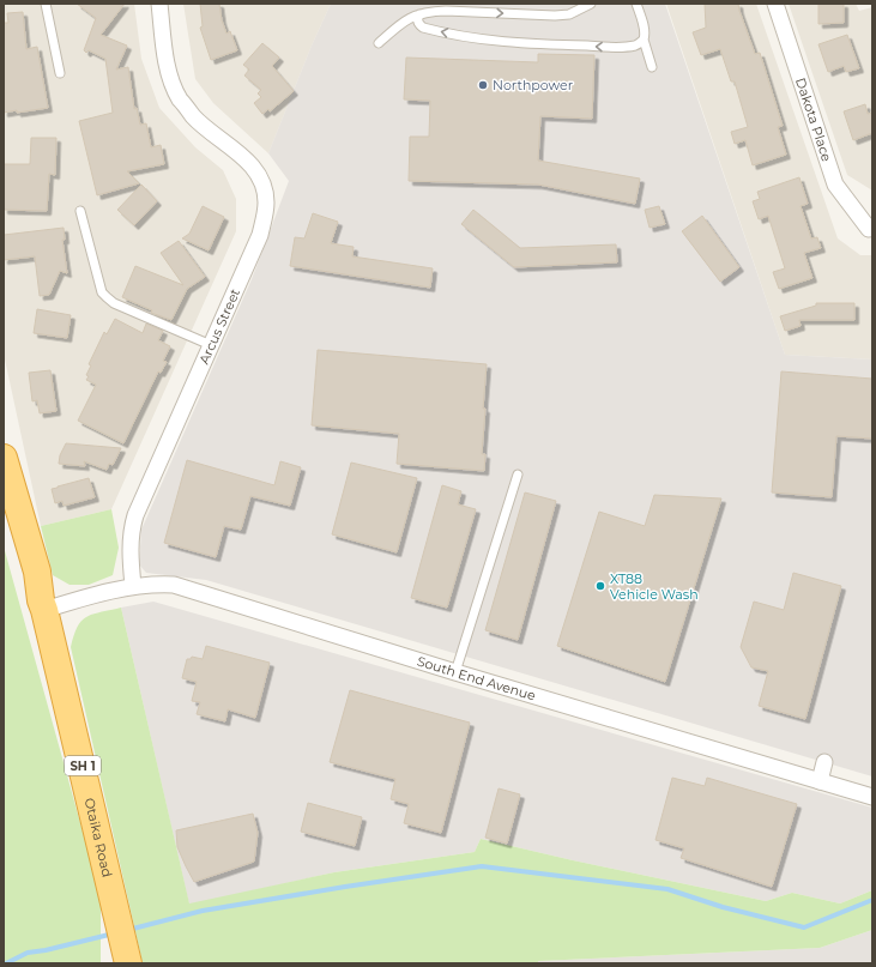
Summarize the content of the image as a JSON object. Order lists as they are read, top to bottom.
{
  "streets": {
    "highway": ["SH 1", "Otaika Road"],
    "street": ["Dakota Place", "Arcus Street", "South End Avenue"]
  },
  "crossings": [
    ["Arcus Street", "South End Avenue"]
  ],
  "places": ["Northpower", "XT88 Vehicle Wash"]
}
